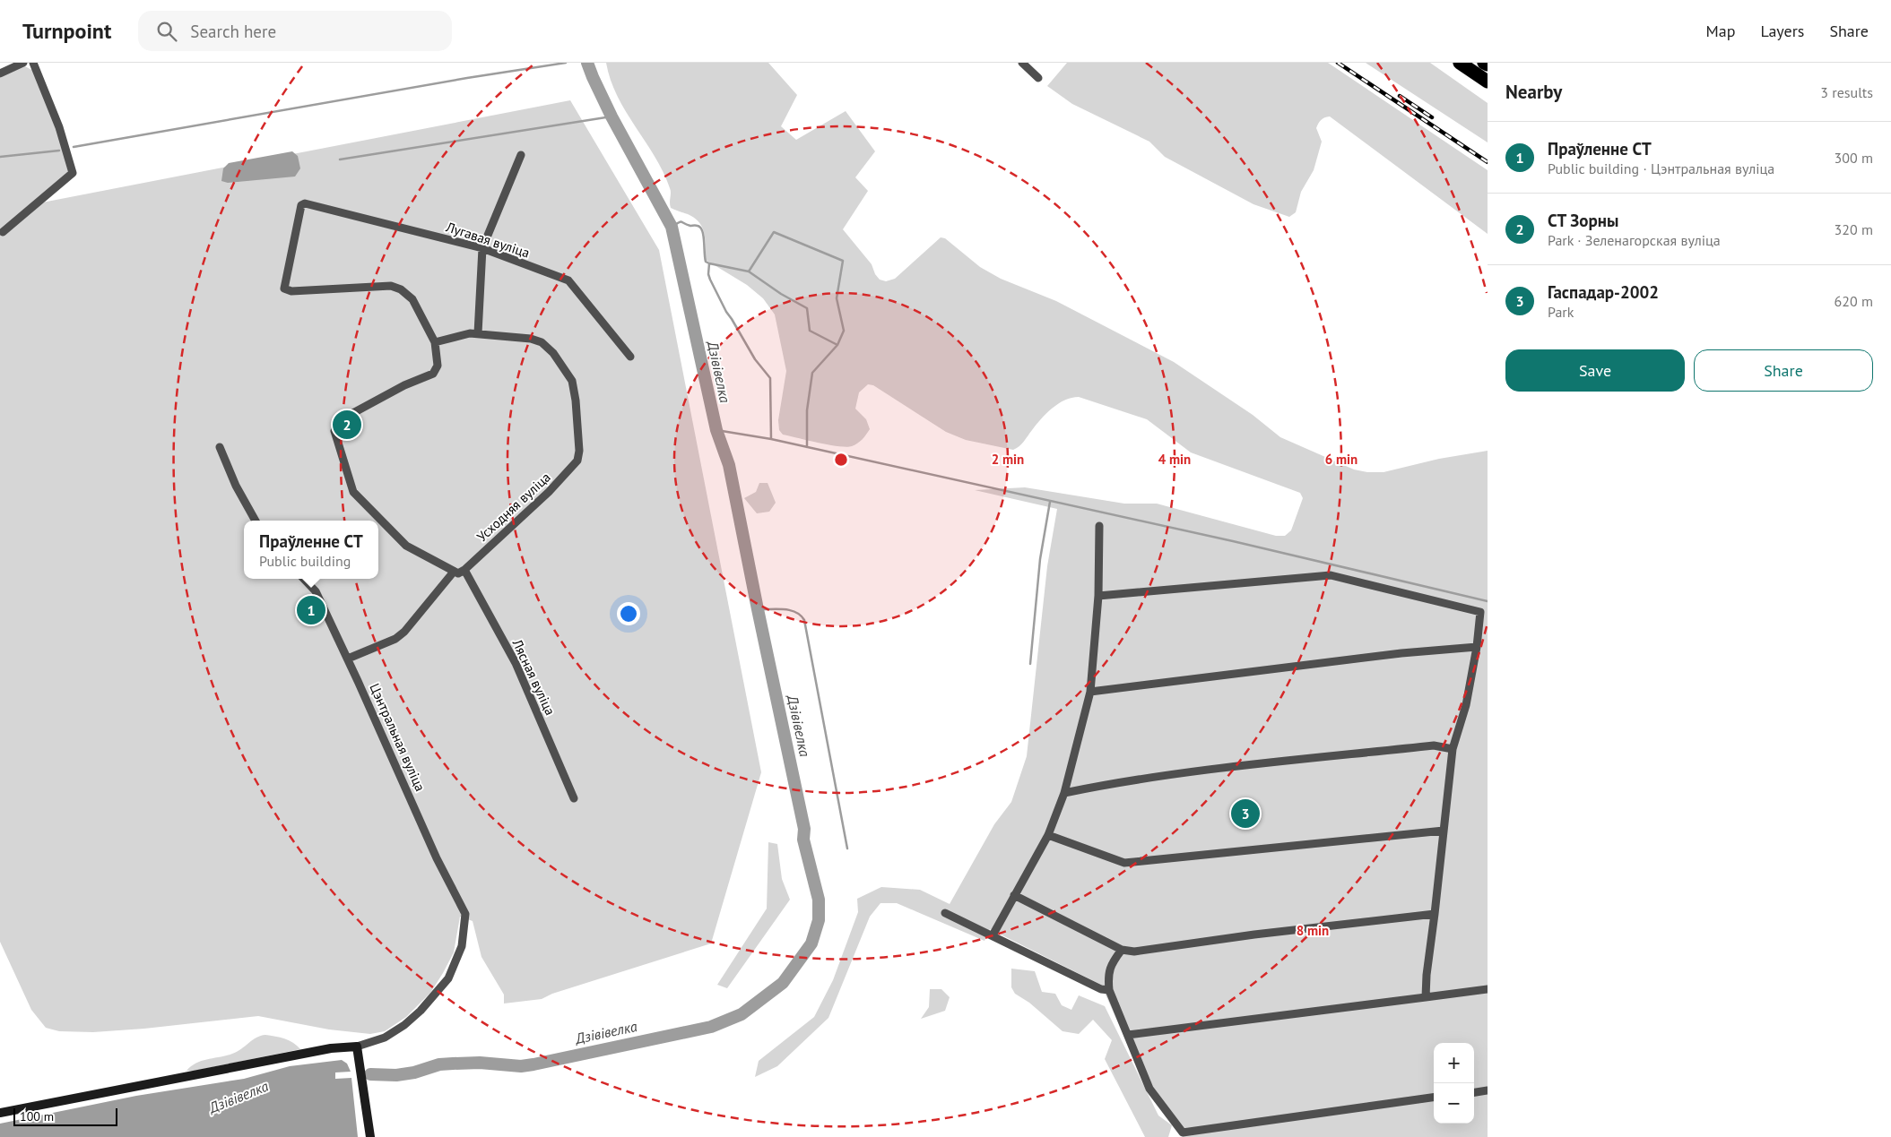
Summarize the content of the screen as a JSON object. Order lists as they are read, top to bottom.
{
  "streets": {
    "street": [
      "Лугавая вуліца",
      "Усходняя вуліца",
      "Лясная вуліца",
      "Цэнтральная вуліца"
    ]
  },
  "crossings": [
    ["Усходняя вуліца", "Лясная вуліца"]
  ],
  "water": ["Дзівівелка"],
  "scale_bar": "100 m",
  "page": {
    "header": "Turnpoint",
    "search": "Search here",
    "nav": ["Map", "Layers", "Share"],
    "heading": ["Nearby", "3 results"],
    "list": [
      {
        "mark": "1",
        "name": "Праўленне СТ",
        "note": "Public building · Цэнтральная вуліца",
        "value": "300 m"
      },
      {
        "mark": "2",
        "name": "СТ Зорны",
        "note": "Park · Зеленагорская вуліца",
        "value": "320 m"
      },
      {
        "mark": "3",
        "name": "Гаспадар-2002",
        "note": "Park",
        "value": "620 m"
      }
    ],
    "buttons": ["Save", "Share"],
    "pins": ["2", "1", "3"],
    "popup": ["Праўленне СТ", "Public building"],
    "map_buttons": ["+", "−"],
    "scale": "100 m"
  },
  "rings": [
    "2 min",
    "4 min",
    "6 min",
    "8 min"
  ]
}
